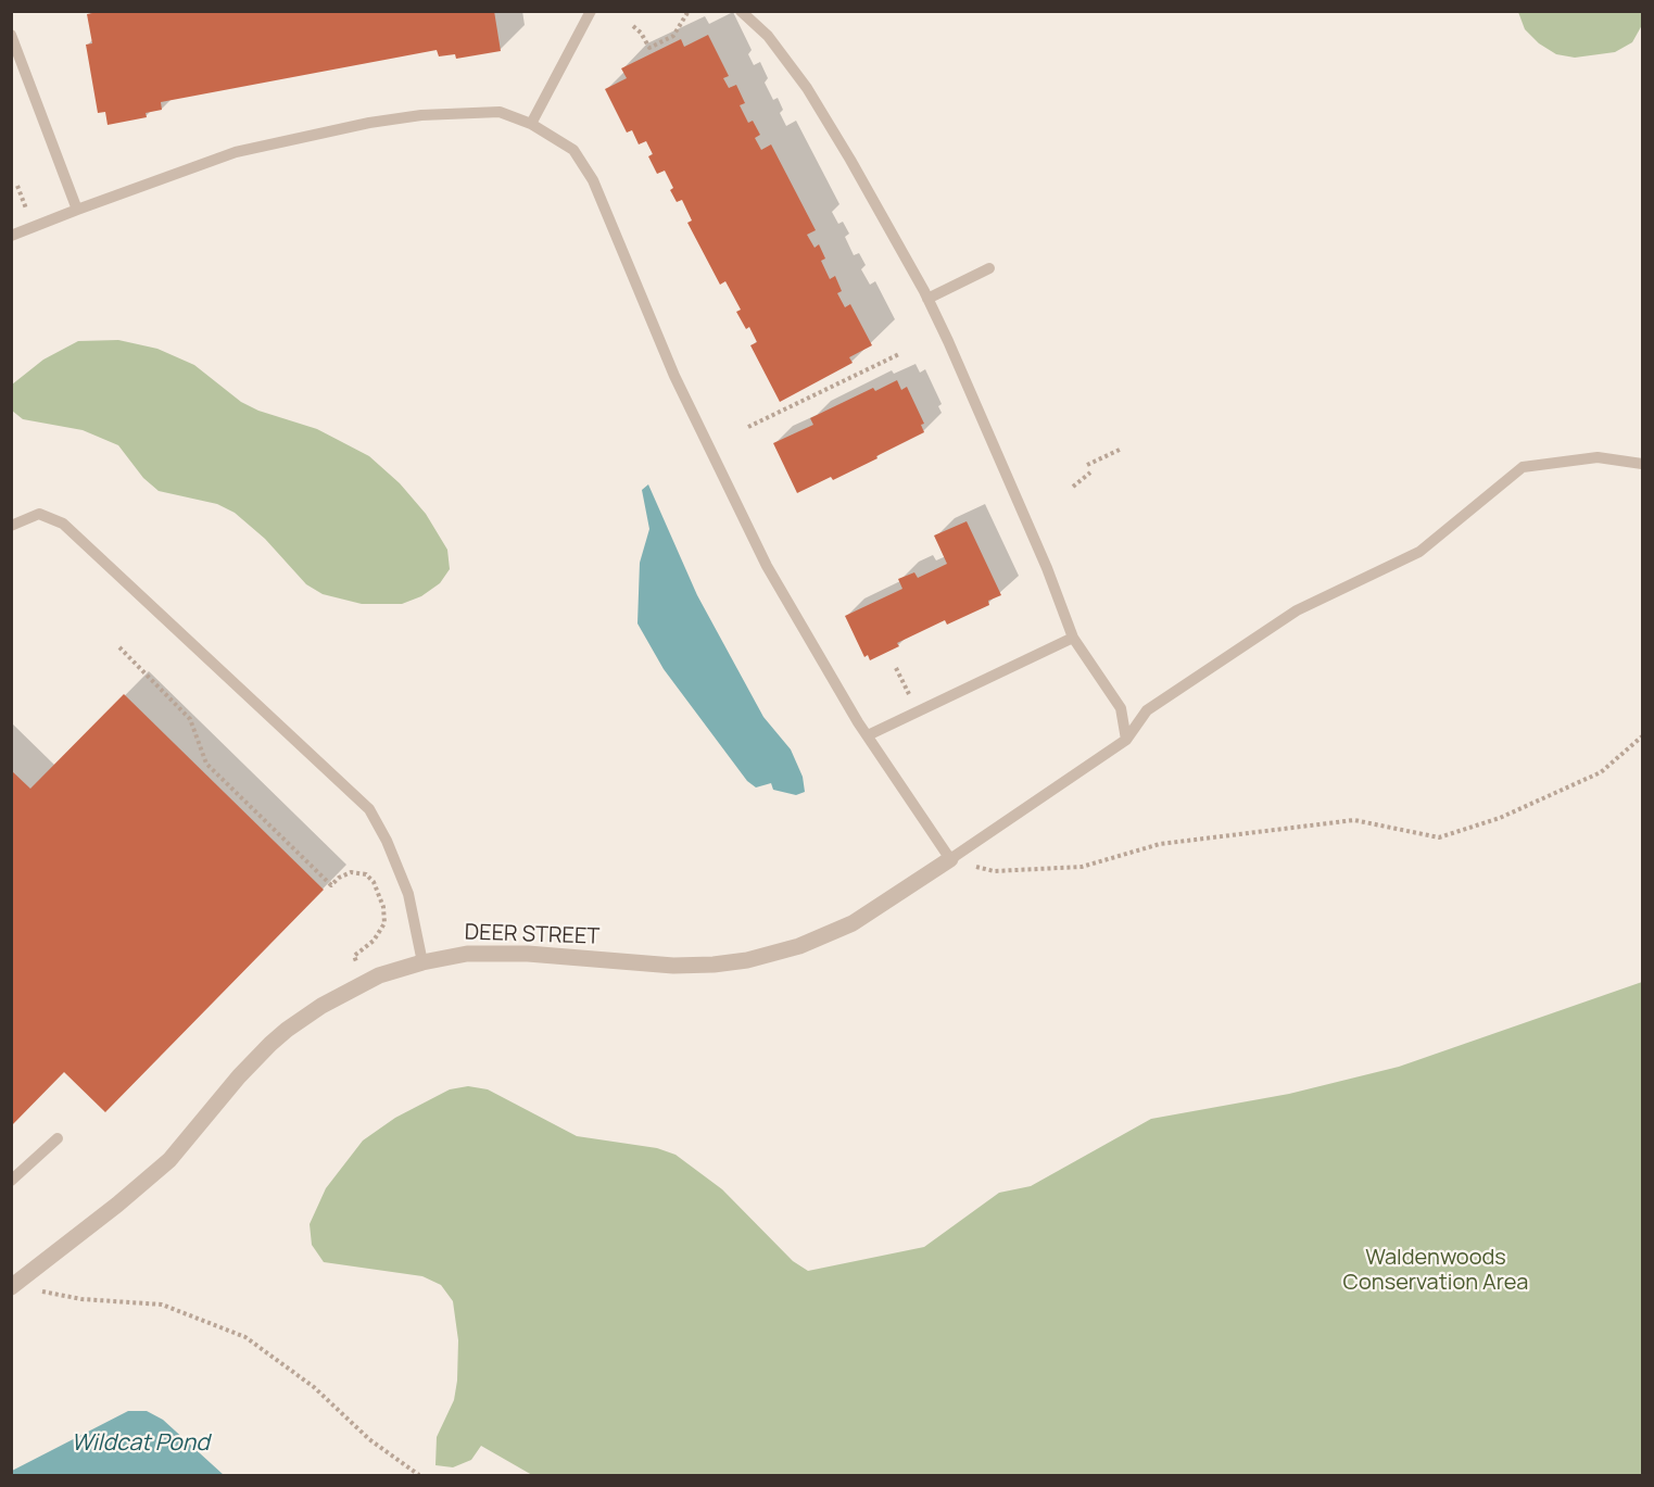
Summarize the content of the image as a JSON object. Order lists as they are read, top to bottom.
{
  "streets": {
    "street": ["DEER STREET"]
  },
  "water": ["Wildcat Pond"],
  "parks": ["Waldenwoods Conservation Area"]
}
